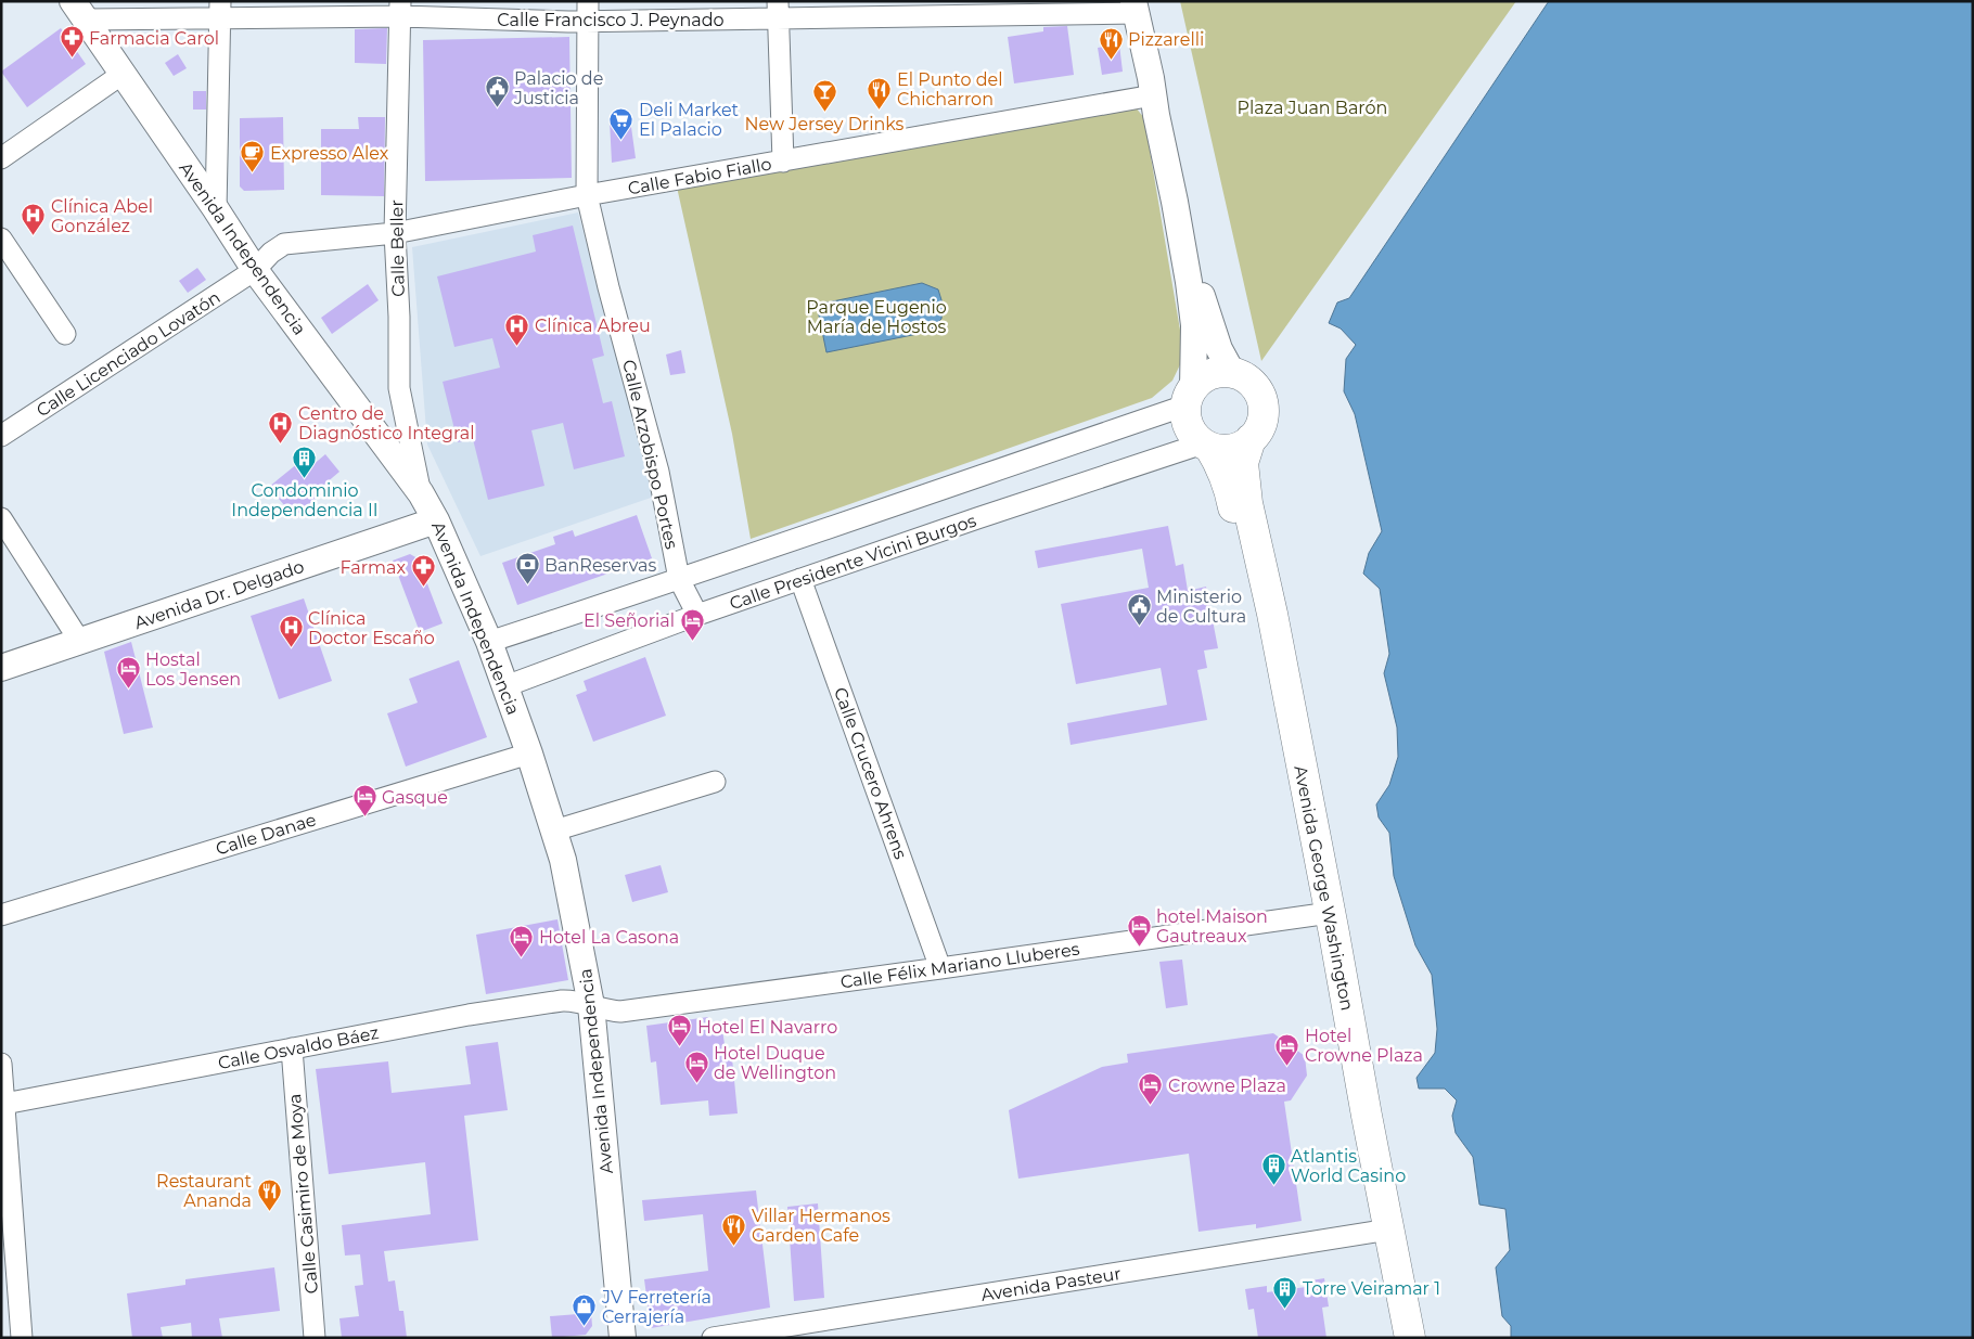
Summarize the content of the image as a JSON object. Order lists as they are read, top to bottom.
{
  "streets": {
    "highway": ["Avenida George Washington"],
    "main road": ["Avenida Independencia", "Avenida Dr. Delgado"],
    "street": [
      "Calle Francisco J. Peynado",
      "Calle Fabio Fiallo",
      "Calle Beller",
      "Calle Licenciado Lovatón",
      "Calle Arzobispo Portes",
      "Calle Presidente Vicini Burgos",
      "Calle Crucero Ahrens",
      "Calle Danae",
      "Calle Félix Mariano Lluberes",
      "Calle Osvaldo Báez",
      "Calle Casimiro de Moya",
      "Avenida Pasteur"
    ]
  },
  "crossings": [
    ["Calle Francisco J. Peynado", "Avenida Independencia"],
    ["Calle Francisco J. Peynado", "Calle Beller"],
    ["Calle Francisco J. Peynado", "Calle Arzobispo Portes"],
    ["Calle Fabio Fiallo", "Avenida Independencia"],
    ["Calle Fabio Fiallo", "Calle Beller"],
    ["Calle Fabio Fiallo", "Calle Licenciado Lovatón"],
    ["Calle Fabio Fiallo", "Calle Arzobispo Portes"],
    ["Avenida Independencia", "Calle Beller"],
    ["Avenida Independencia", "Calle Licenciado Lovatón"],
    ["Avenida Independencia", "Calle Presidente Vicini Burgos"],
    ["Avenida Independencia", "Avenida Dr. Delgado"],
    ["Avenida Independencia", "Calle Danae"],
    ["Avenida Independencia", "Calle Félix Mariano Lluberes"],
    ["Avenida Independencia", "Calle Osvaldo Báez"],
    ["Calle Arzobispo Portes", "Calle Presidente Vicini Burgos"],
    ["Calle Presidente Vicini Burgos", "Calle Crucero Ahrens"],
    ["Calle Presidente Vicini Burgos", "Avenida George Washington"],
    ["Calle Crucero Ahrens", "Calle Félix Mariano Lluberes"],
    ["Avenida George Washington", "Calle Félix Mariano Lluberes"],
    ["Avenida George Washington", "Avenida Pasteur"],
    ["Calle Félix Mariano Lluberes", "Calle Osvaldo Báez"],
    ["Calle Osvaldo Báez", "Calle Casimiro de Moya"]
  ],
  "parks": ["Plaza Juan Barón", "Parque Eugenio María de Hostos"],
  "places": {
    "pharmacy": ["Farmacia Carol", "Farmax"],
    "restaurant": [
      "Pizzarelli",
      "El Punto del Chicharron",
      "Restaurant Ananda",
      "Villar Hermanos Garden Cafe"
    ],
    "public building": ["Palacio de Justicia", "Ministerio de Cultura"],
    "bar": ["New Jersey Drinks"],
    "supermarket": ["Deli Market El Palacio"],
    "cafe": ["Expresso Alex"],
    "hospital": [
      "Clínica Abel González",
      "Clínica Abreu",
      "Centro de Diagnóstico Integral",
      "Clínica Doctor Escaño"
    ],
    "building": ["Condominio Independencia II", "Atlantis World Casino", "Torre Veiramar 1"],
    "bank": ["BanReservas"],
    "hotel": [
      "El Señorial",
      "Hostal Los Jensen",
      "Gasque",
      "hotel Maison Gautreaux",
      "Hotel La Casona",
      "Hotel El Navarro",
      "Hotel Crowne Plaza",
      "Hotel Duque de Wellington",
      "Crowne Plaza"
    ],
    "shop": ["JV Ferretería Cerrajería"]
  }
}
